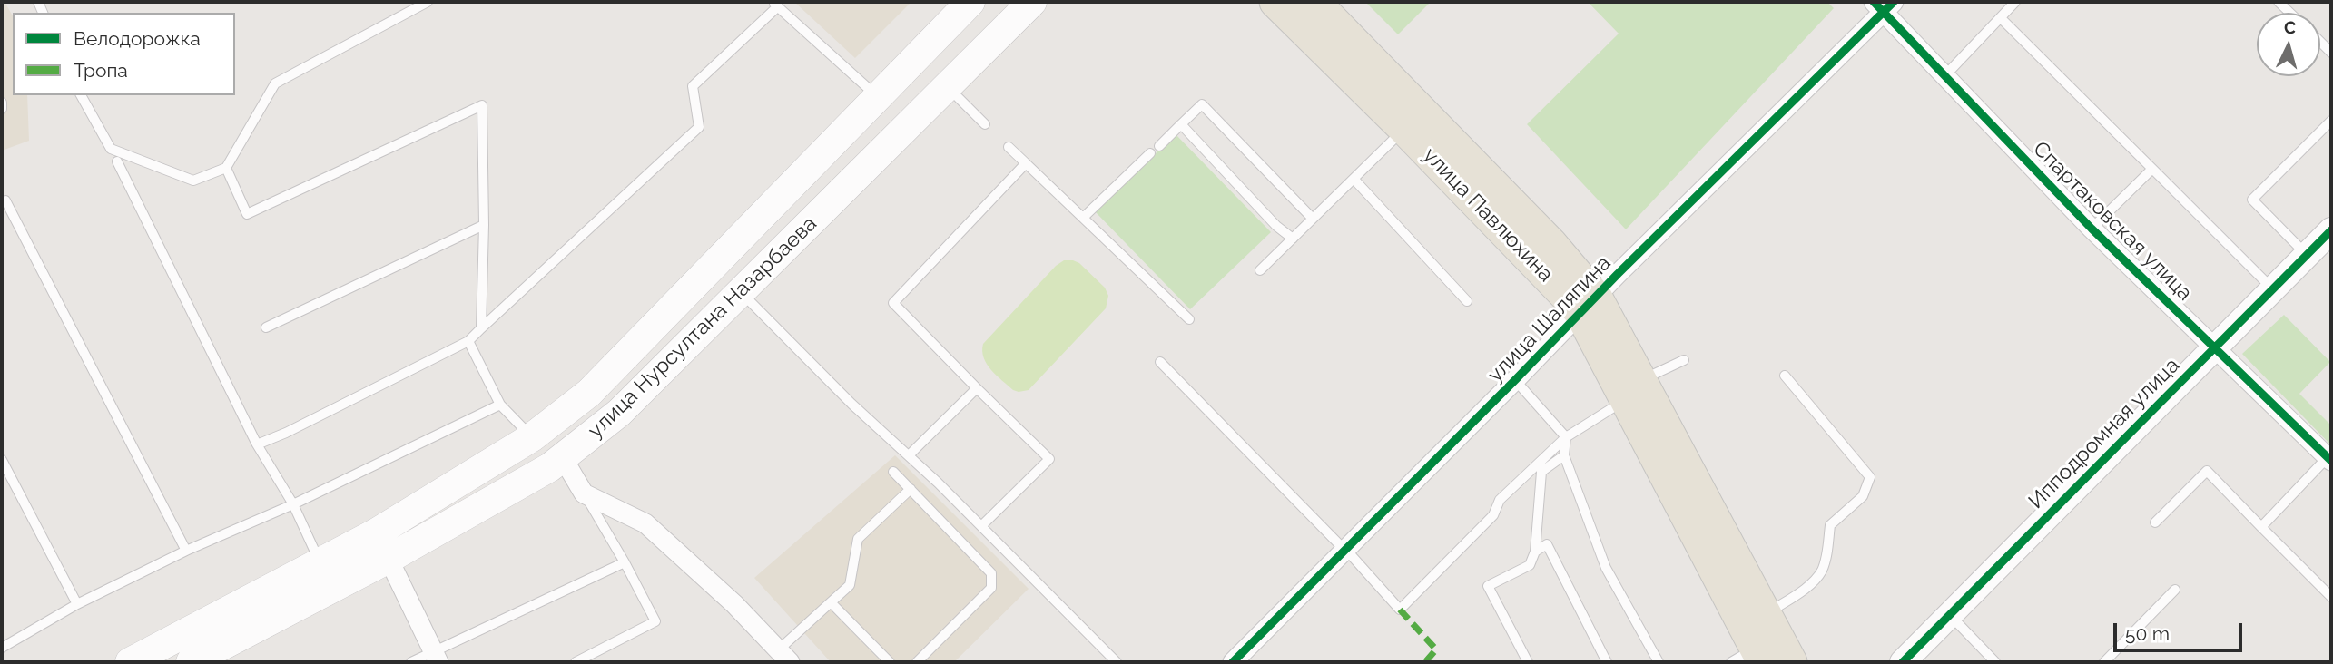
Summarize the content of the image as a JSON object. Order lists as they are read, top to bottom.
{
  "streets": {
    "main road": ["улица Павлюхина", "улица Нурсултана Назарбаева"],
    "street": ["Спартаковская улица", "улица Шаляпина", "Ипподромная улица"]
  },
  "crossings": [
    ["улица Павлюхина", "улица Шаляпина"],
    ["Спартаковская улица", "улица Шаляпина"],
    ["Спартаковская улица", "Ипподромная улица"]
  ],
  "legend": ["Велодорожка", "Тропа"],
  "scale_bar": "50 m",
  "north": "top"
}
